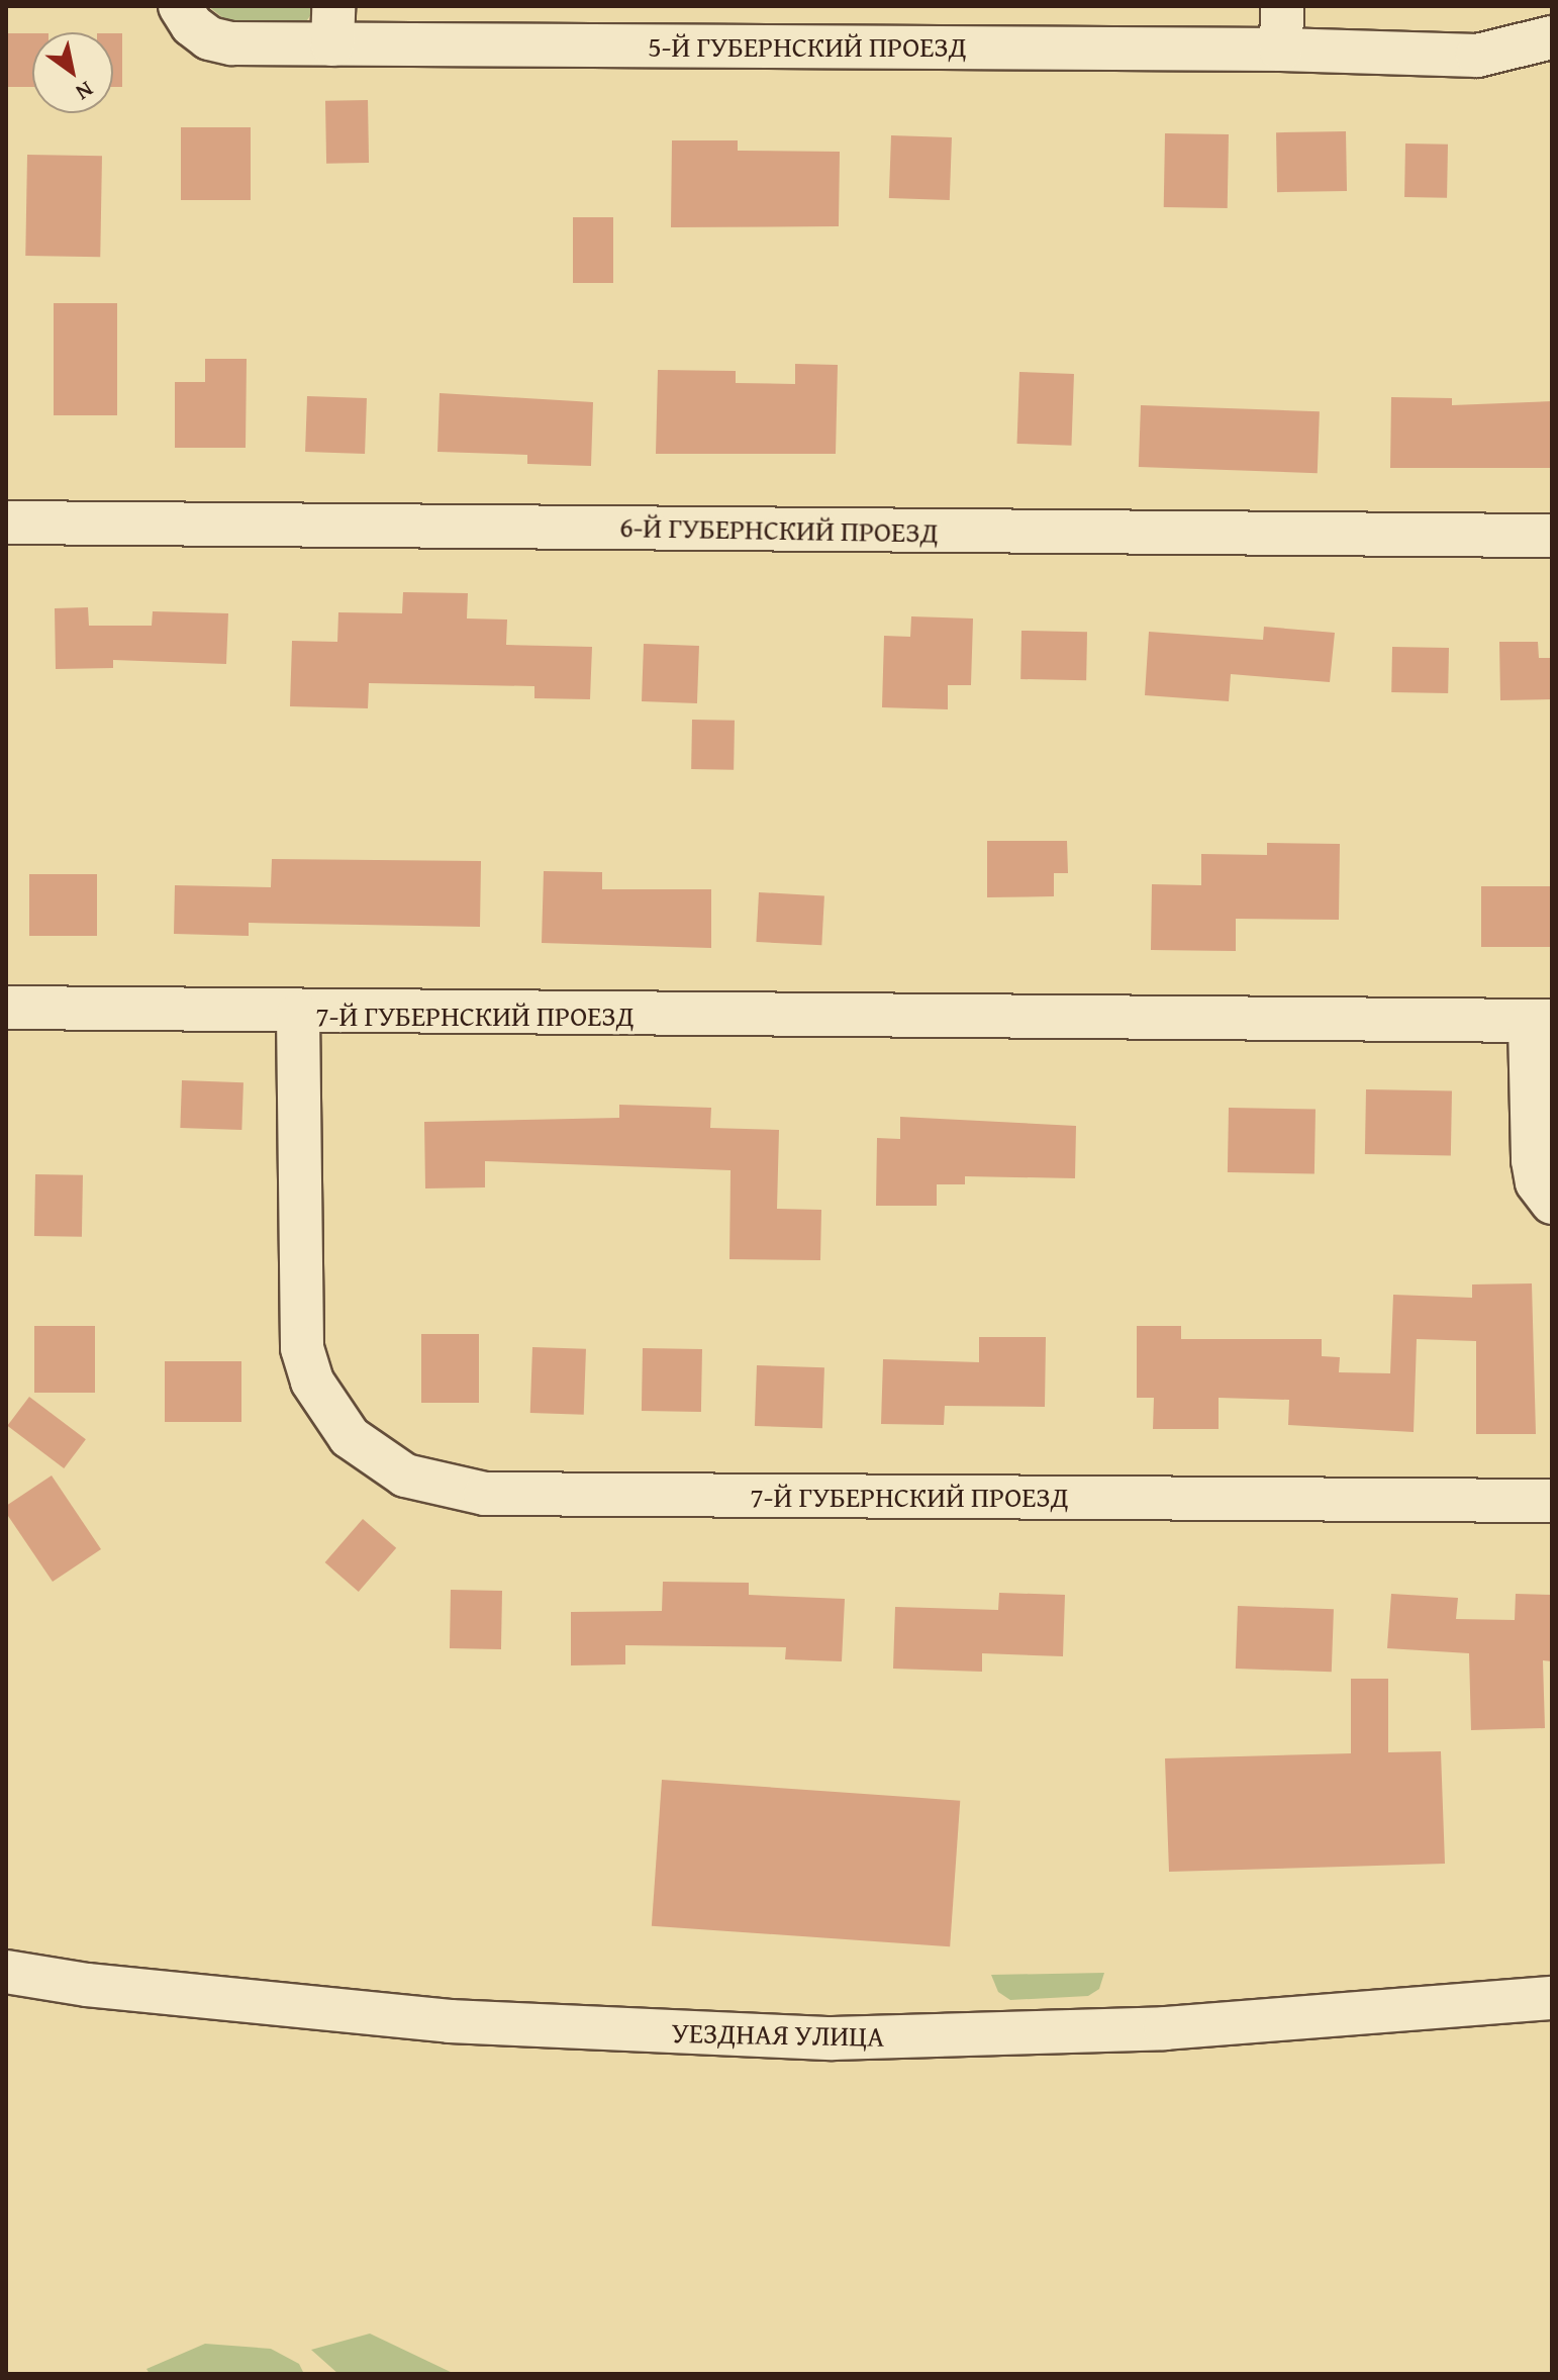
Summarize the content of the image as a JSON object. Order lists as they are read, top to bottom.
{
  "streets": {
    "street": [
      "5-Й ГУБЕРНСКИЙ ПРОЕЗД",
      "6-Й ГУБЕРНСКИЙ ПРОЕЗД",
      "7-Й ГУБЕРНСКИЙ ПРОЕЗД",
      "УЕЗДНАЯ УЛИЦА"
    ]
  },
  "north": "bottom right"
}
